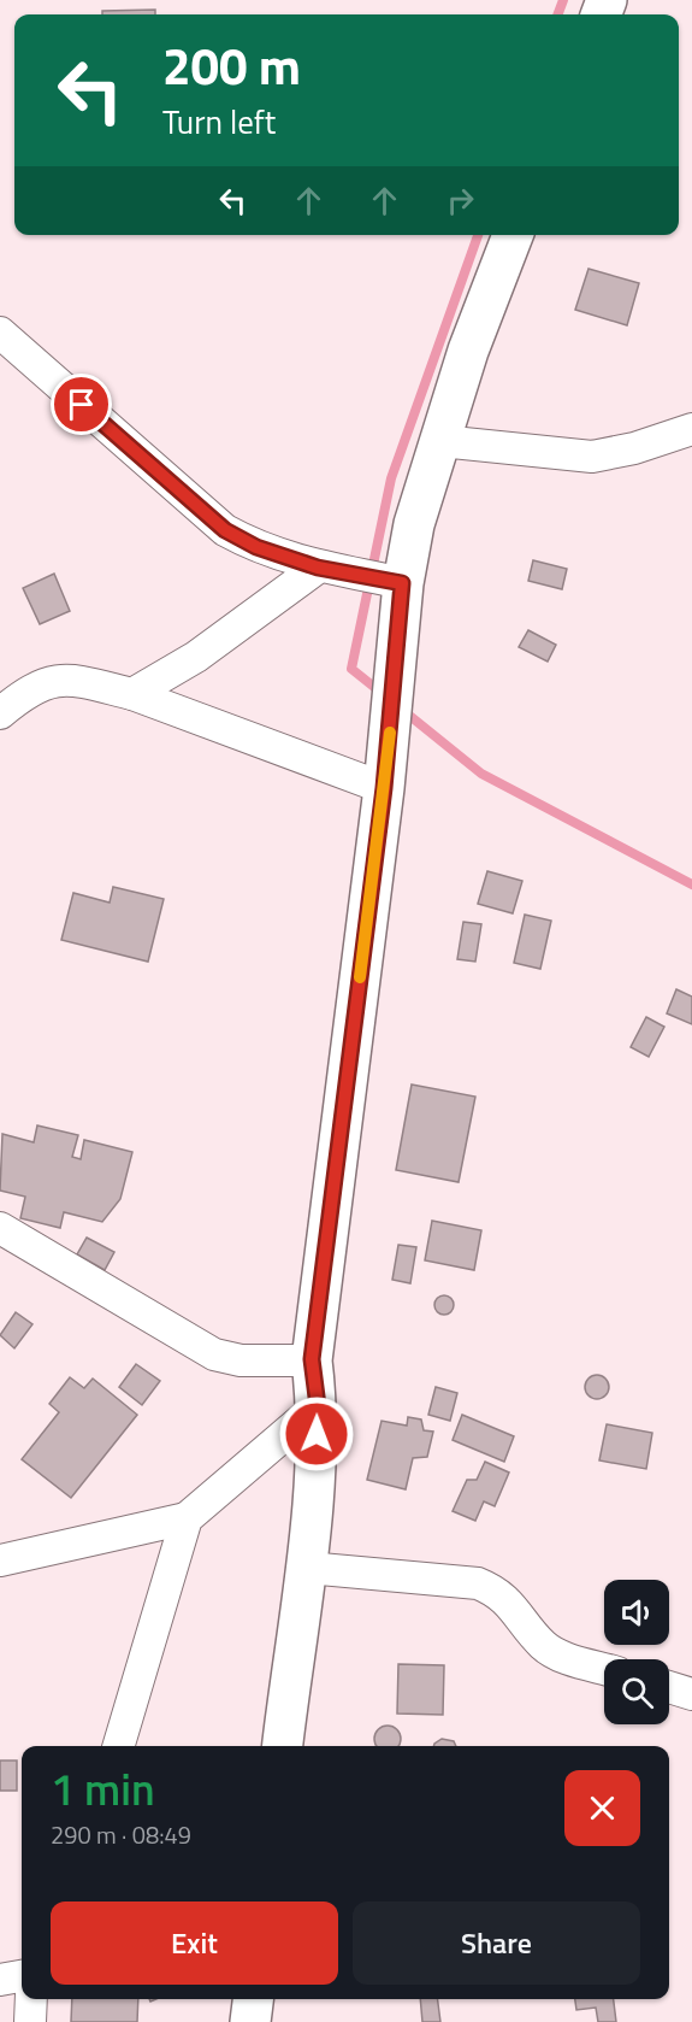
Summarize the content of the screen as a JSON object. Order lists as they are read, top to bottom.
{
  "page": {
    "turn": ["200 m", "Turn left"],
    "heading": ["1 min", "290 m · 08:49"],
    "buttons": ["Exit", "Share"]
  }
}
